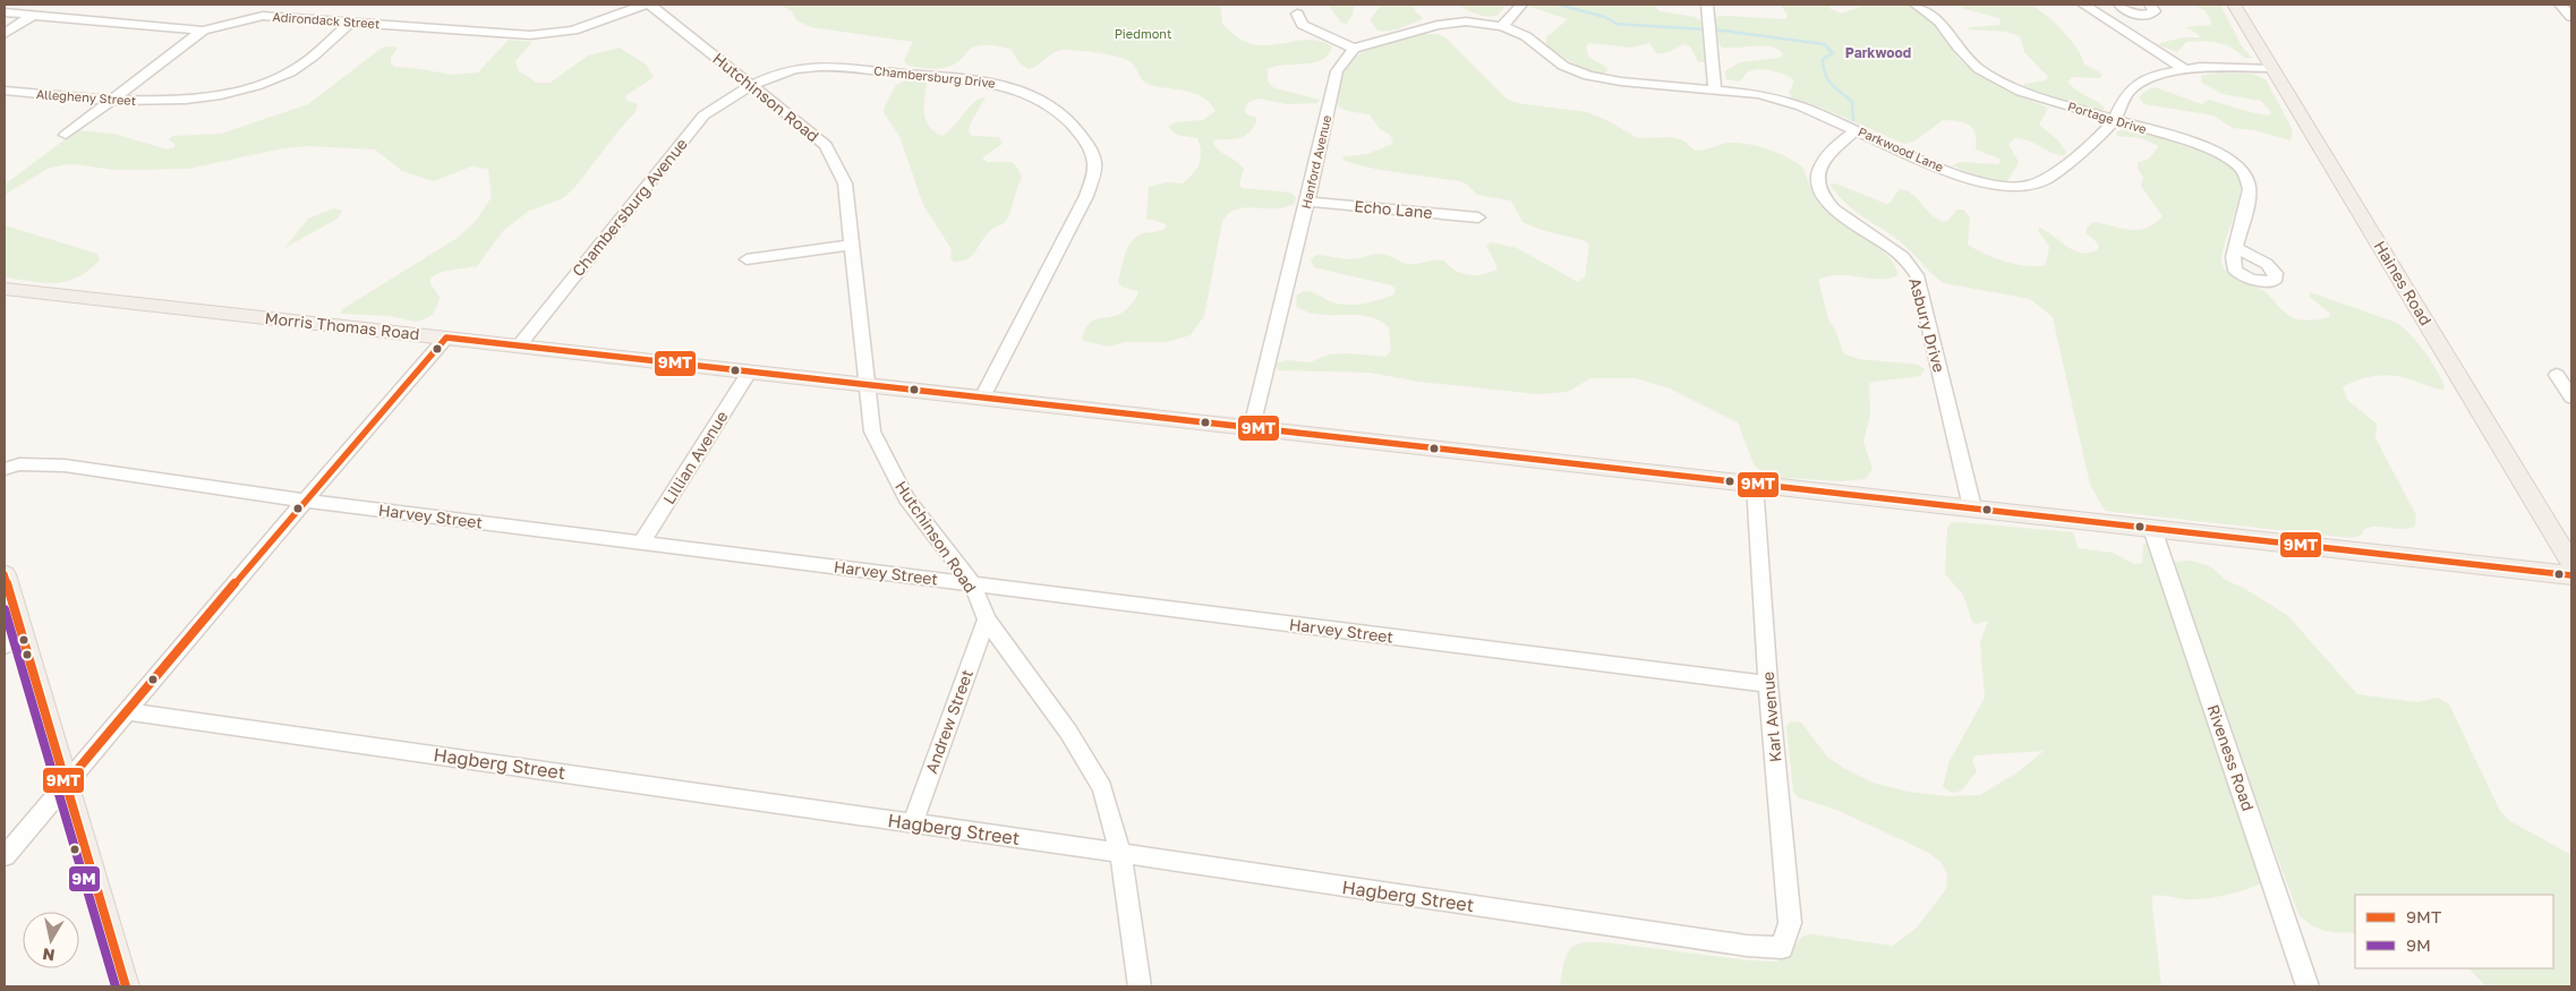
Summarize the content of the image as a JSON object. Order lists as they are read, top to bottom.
{
  "streets": {
    "main road": ["Haines Road", "Morris Thomas Road"],
    "street": [
      "Adirondack Street",
      "Chambersburg Drive",
      "Allegheny Street",
      "Hutchinson Road",
      "Portage Drive",
      "Parkwood Lane",
      "Hanford Avenue",
      "Chambersburg Avenue",
      "Echo Lane",
      "Asbury Drive",
      "Lillian Avenue",
      "Harvey Street",
      "Karl Avenue",
      "Andrew Street",
      "Riveness Road",
      "Hagberg Street"
    ]
  },
  "crossings": [
    ["Adirondack Street", "Allegheny Street"],
    ["Chambersburg Drive", "Hutchinson Road"],
    ["Chambersburg Drive", "Chambersburg Avenue"],
    ["Chambersburg Drive", "Morris Thomas Road"],
    ["Hutchinson Road", "Chambersburg Avenue"],
    ["Hutchinson Road", "Morris Thomas Road"],
    ["Hutchinson Road", "Harvey Street"],
    ["Hutchinson Road", "Andrew Street"],
    ["Hutchinson Road", "Hagberg Street"],
    ["Portage Drive", "Parkwood Lane"],
    ["Parkwood Lane", "Haines Road"],
    ["Parkwood Lane", "Asbury Drive"],
    ["Hanford Avenue", "Echo Lane"],
    ["Hanford Avenue", "Morris Thomas Road"],
    ["Chambersburg Avenue", "Morris Thomas Road"],
    ["Asbury Drive", "Morris Thomas Road"],
    ["Morris Thomas Road", "Lillian Avenue"],
    ["Morris Thomas Road", "Karl Avenue"],
    ["Morris Thomas Road", "Riveness Road"],
    ["Lillian Avenue", "Harvey Street"],
    ["Harvey Street", "Karl Avenue"],
    ["Karl Avenue", "Hagberg Street"],
    ["Andrew Street", "Hagberg Street"]
  ],
  "districts": ["Parkwood"],
  "parks": ["Piedmont"],
  "lines": ["transit line 9MT", "transit line 9M"],
  "legend": ["9MT", "9M"],
  "north": "bottom"
}
